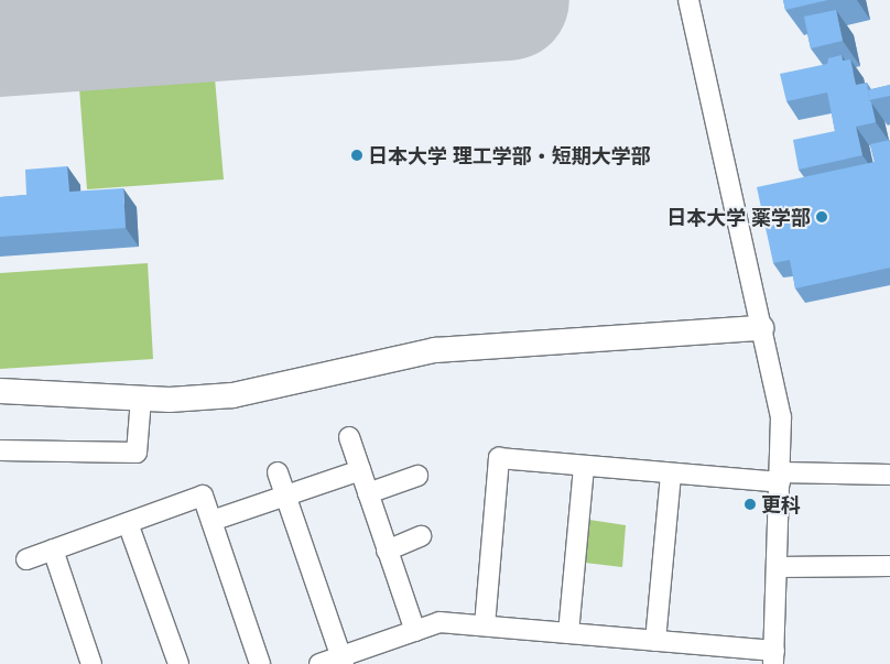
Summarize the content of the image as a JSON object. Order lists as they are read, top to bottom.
{
  "places": ["日本大学 理工学部・短期大学部", "日本大学 薬学部", "更科"]
}
